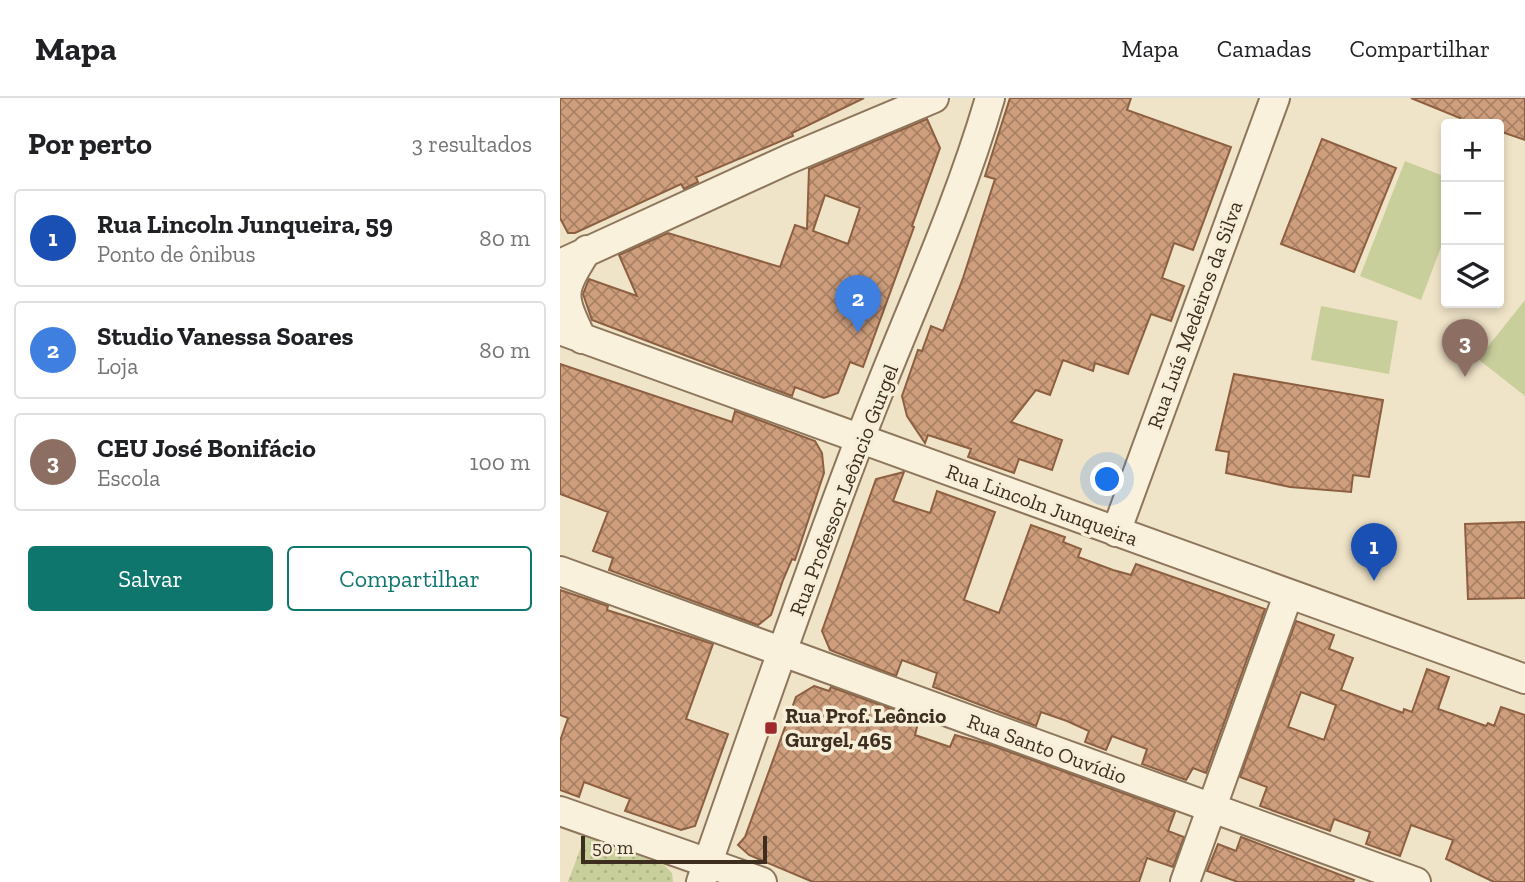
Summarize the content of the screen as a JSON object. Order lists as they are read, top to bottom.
{
  "streets": {
    "street": [
      "Rua Luís Medeiros da Silva",
      "Rua Professor Leôncio Gurgel",
      "Rua Lincoln Junqueira",
      "Rua Santo Ouvídio"
    ]
  },
  "crossings": [
    ["Rua Luís Medeiros da Silva", "Rua Lincoln Junqueira"],
    ["Rua Professor Leôncio Gurgel", "Rua Lincoln Junqueira"],
    ["Rua Professor Leôncio Gurgel", "Rua Santo Ouvídio"]
  ],
  "places": {
    "transit": ["Rua Prof. Leôncio Gurgel, 465"]
  },
  "scale_bar": "50 m",
  "page": {
    "header": "Mapa",
    "nav": ["Mapa", "Camadas", "Compartilhar"],
    "heading": ["Por perto", "3 resultados"],
    "map_buttons": ["+", "−"],
    "list": [
      {
        "mark": "1",
        "name": "Rua Lincoln Junqueira, 59",
        "note": "Ponto de ônibus",
        "value": "80 m"
      },
      {
        "mark": "2",
        "name": "Studio Vanessa Soares",
        "note": "Loja",
        "value": "80 m"
      },
      {
        "mark": "3",
        "name": "CEU José Bonifácio",
        "note": "Escola",
        "value": "100 m"
      }
    ],
    "pins": ["2", "3", "1"],
    "buttons": ["Salvar", "Compartilhar"],
    "scale": "50 m"
  }
}
